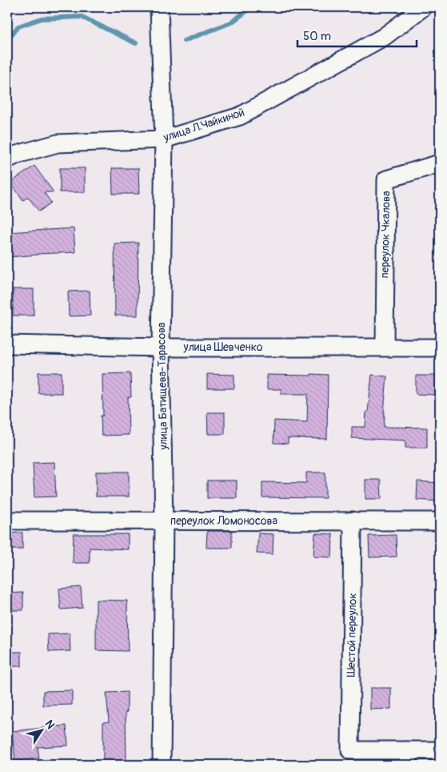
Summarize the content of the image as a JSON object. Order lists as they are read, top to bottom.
{
  "streets": {
    "street": [
      "улица Л.Чайкиной",
      "переулок Чкалова",
      "улица Шевченко",
      "улица Батищева-Тарасова",
      "переулок Ломоносова",
      "Шестой переулок"
    ]
  },
  "crossings": [
    ["улица Л.Чайкиной", "улица Батищева-Тарасова"],
    ["переулок Чкалова", "улица Шевченко"],
    ["улица Шевченко", "улица Батищева-Тарасова"],
    ["улица Батищева-Тарасова", "переулок Ломоносова"],
    ["переулок Ломоносова", "Шестой переулок"]
  ],
  "scale_bar": "50 m",
  "north": "top right"
}
